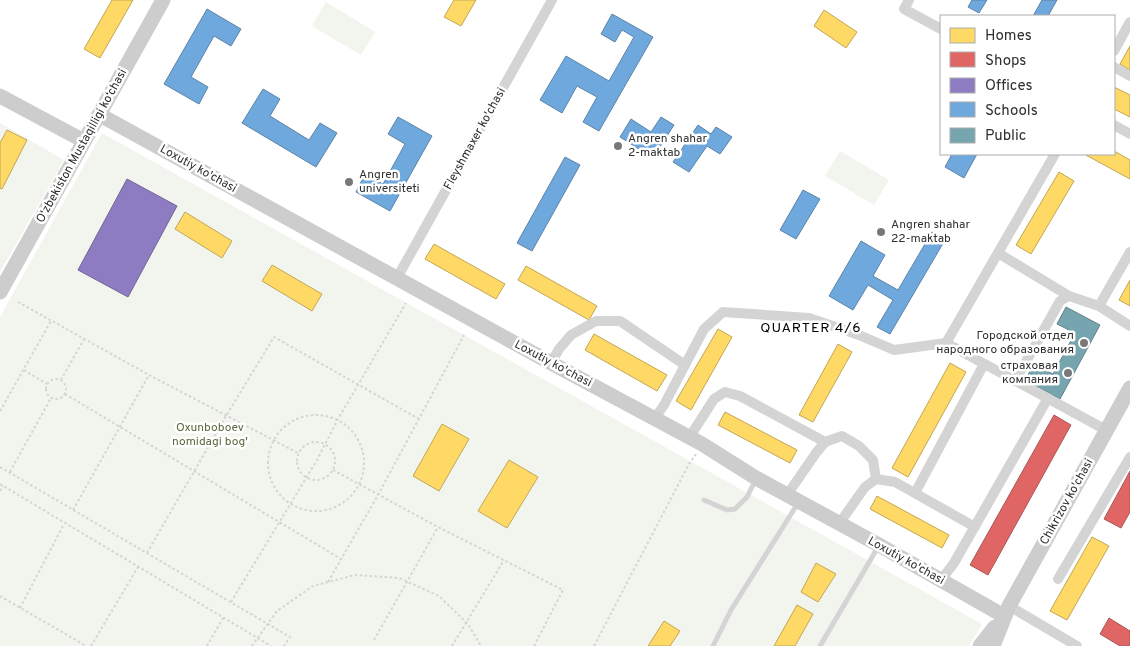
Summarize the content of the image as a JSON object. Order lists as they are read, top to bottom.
{
  "streets": {
    "street": [
      "Fleyshmaxer ko'chasi",
      "O‘zbekiston Mustaqilligi ko‘chasi",
      "Loxutiy ko'chasi",
      "Chikrizov ko'chasi"
    ]
  },
  "crossings": [
    ["Fleyshmaxer ko'chasi", "Loxutiy ko'chasi"],
    ["O‘zbekiston Mustaqilligi ko‘chasi", "Loxutiy ko'chasi"],
    ["Loxutiy ko'chasi", "Chikrizov ko'chasi"]
  ],
  "districts": ["QUARTER 4/6"],
  "parks": ["Oxunboboev nomidagi bog'"],
  "places": [
    "Angren shahar 2-maktab",
    "Angren universiteti",
    "Angren shahar 22-maktab",
    "Городской отдел народного образования",
    "страховая компания"
  ],
  "legend": [
    "Homes",
    "Shops",
    "Offices",
    "Schools",
    "Public"
  ]
}
